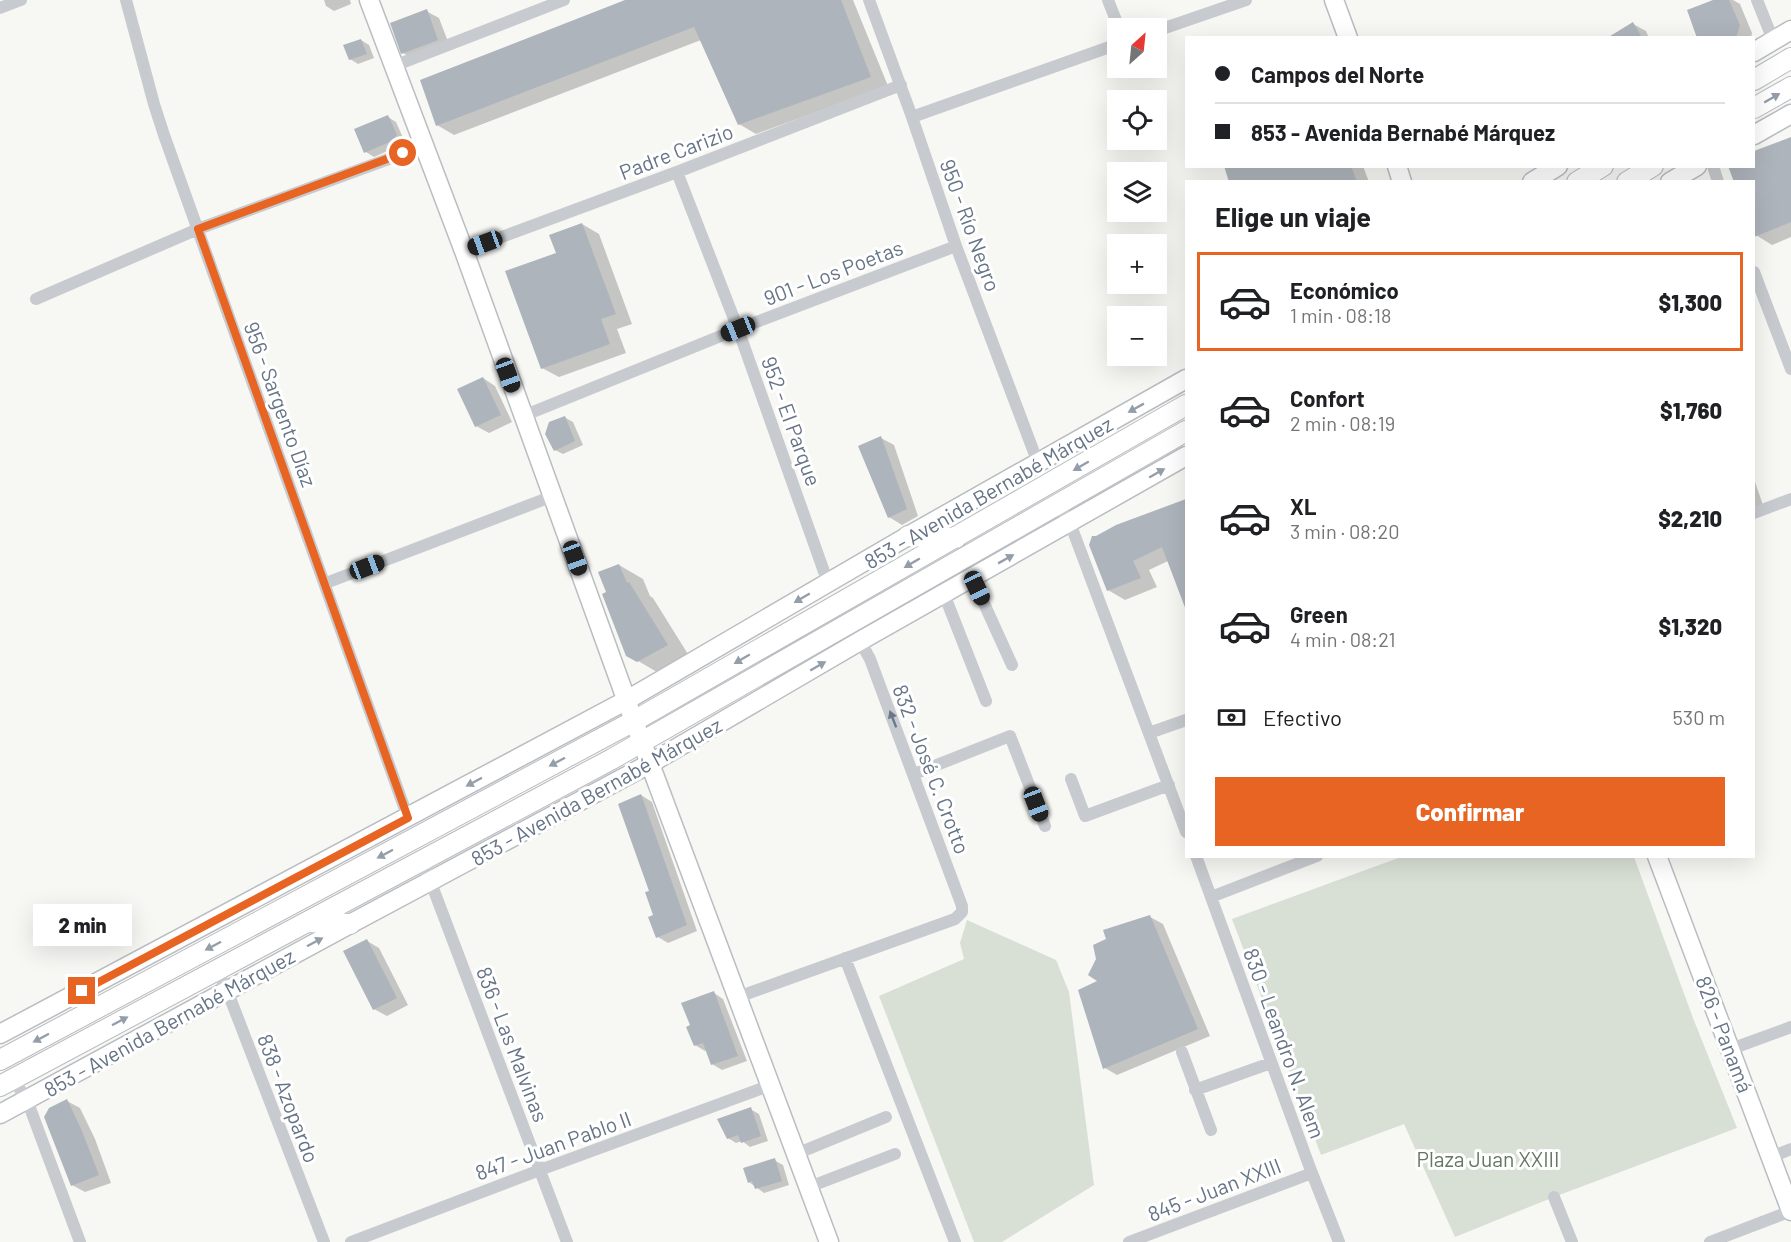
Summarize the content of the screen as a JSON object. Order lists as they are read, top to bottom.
{
  "streets": {
    "main road": ["853 - Avenida Bernabé Márquez"],
    "street": [
      "Padre Carizio",
      "950 - Río Negro",
      "901 - Los Poetas",
      "956 - Sargento Díaz",
      "952 - El Parque",
      "832 - José C. Crotto",
      "826 - Panamá",
      "830 - Leandro N. Alem",
      "836 - Las Malvinas",
      "838 - Azopardo",
      "847 - Juan Pablo II",
      "845 - Juan XXIII"
    ]
  },
  "crossings": [
    ["Padre Carizio", "950 - Río Negro"],
    ["Padre Carizio", "952 - El Parque"],
    ["950 - Río Negro", "901 - Los Poetas"],
    ["950 - Río Negro", "853 - Avenida Bernabé Márquez"],
    ["901 - Los Poetas", "952 - El Parque"],
    ["956 - Sargento Díaz", "853 - Avenida Bernabé Márquez"],
    ["952 - El Parque", "853 - Avenida Bernabé Márquez"],
    ["853 - Avenida Bernabé Márquez", "832 - José C. Crotto"],
    ["853 - Avenida Bernabé Márquez", "836 - Las Malvinas"],
    ["853 - Avenida Bernabé Márquez", "838 - Azopardo"],
    ["830 - Leandro N. Alem", "845 - Juan XXIII"],
    ["836 - Las Malvinas", "847 - Juan Pablo II"]
  ],
  "parks": ["Plaza Juan XXIII"],
  "north": "top right",
  "page": {
    "map_buttons": ["+", "−"],
    "banner": ["Campos del Norte", "853 - Avenida Bernabé Márquez"],
    "heading": "Elige un viaje",
    "list": [
      {
        "name": "Económico",
        "note": "1 min · 08:18",
        "value": "$1,300"
      },
      {
        "name": "Confort",
        "note": "2 min · 08:19",
        "value": "$1,760"
      },
      {
        "name": "XL",
        "note": "3 min · 08:20",
        "value": "$2,210"
      },
      {
        "name": "Green",
        "note": "4 min · 08:21",
        "value": "$1,320"
      }
    ],
    "pay": ["Efectivo", "530 m"],
    "buttons": "Confirmar",
    "bubble": "2 min"
  }
}
